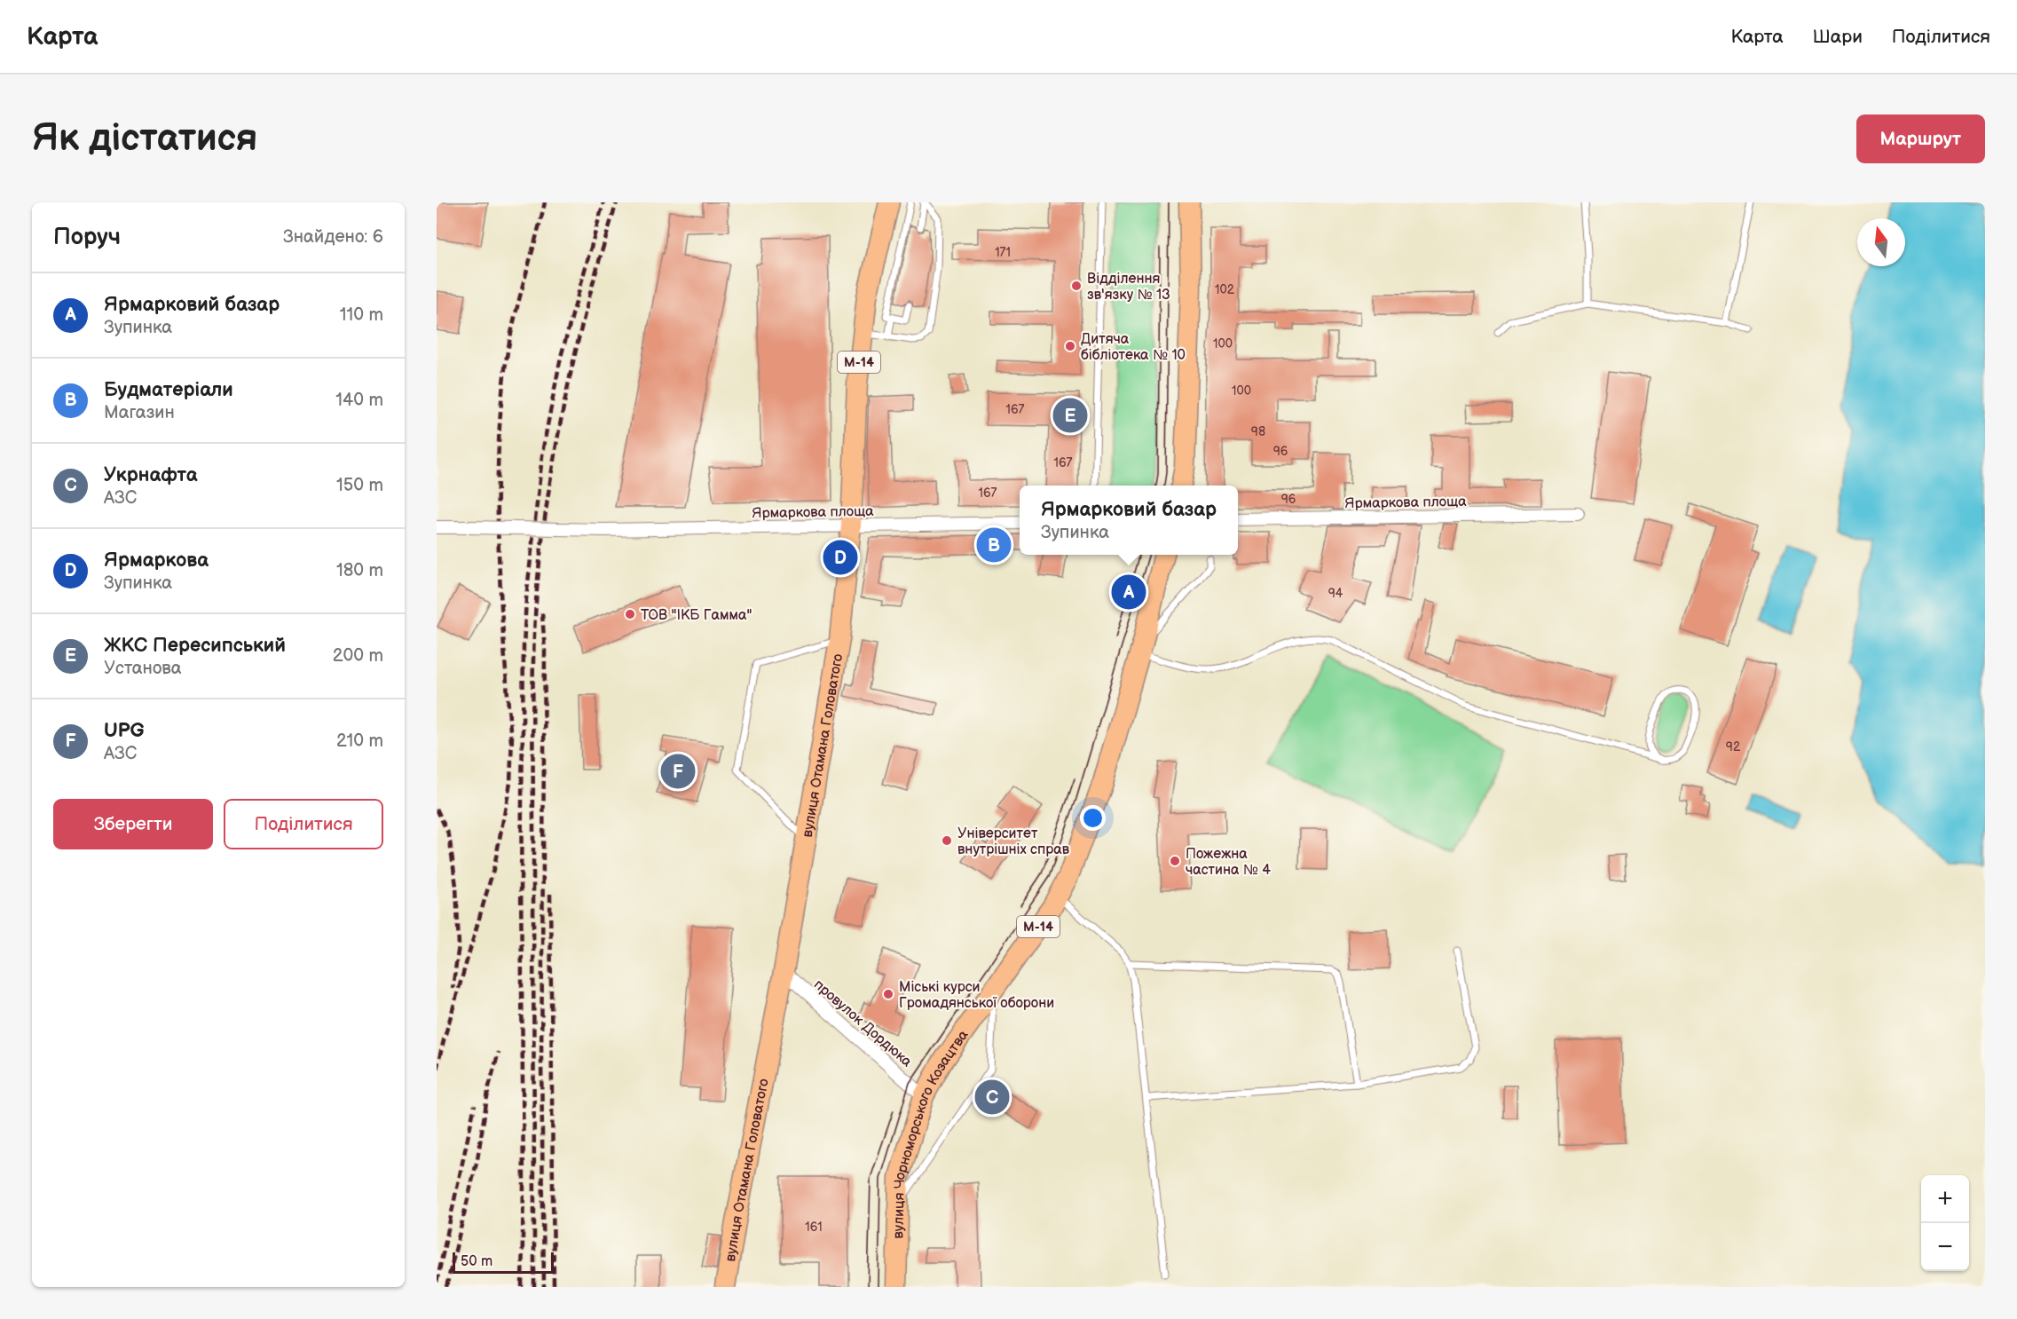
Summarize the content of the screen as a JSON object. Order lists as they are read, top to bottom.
{
  "streets": {
    "main road": ["М-14", "вулиця Отамана Головатого", "вулиця Чорноморського Козацтва"],
    "street": ["Ярмаркова площа", "провулок Дордюка"]
  },
  "crossings": [
    ["Ярмаркова площа", "вулиця Отамана Головатого"],
    ["вулиця Отамана Головатого", "провулок Дордюка"],
    ["провулок Дордюка", "вулиця Чорноморського Козацтва"]
  ],
  "places": [
    "Відділення зв'язку № 13",
    "Дитяча бібліотека № 10",
    "ТОВ \"ІКБ Гамма\"",
    "Університет внутрішніх справ",
    "Пожежна частина № 4",
    "Міські курси Громадянської оборони"
  ],
  "house_numbers": [
    "171",
    "102",
    "100",
    "100",
    "167",
    "98",
    "96",
    "167",
    "167",
    "96",
    "94",
    "92",
    "161"
  ],
  "scale_bar": "50 m",
  "north": "top",
  "page": {
    "header": "Карта",
    "nav": ["Карта", "Шари", "Поділитися"],
    "buttons": [
      "Маршрут",
      ["Зберегти", "Поділитися"]
    ],
    "title": "Як дістатися",
    "heading": ["Поруч", "Знайдено: 6"],
    "list": [
      {
        "mark": "A",
        "name": "Ярмарковий базар",
        "note": "Зупинка",
        "value": "110 m"
      },
      {
        "mark": "B",
        "name": "Будматеріали",
        "note": "Магазин",
        "value": "140 m"
      },
      {
        "mark": "C",
        "name": "Укрнафта",
        "note": "АЗС",
        "value": "150 m"
      },
      {
        "mark": "D",
        "name": "Ярмаркова",
        "note": "Зупинка",
        "value": "180 m"
      },
      {
        "mark": "E",
        "name": "ЖКС Пересипський",
        "note": "Установа",
        "value": "200 m"
      },
      {
        "mark": "F",
        "name": "UPG",
        "note": "АЗС",
        "value": "210 m"
      }
    ],
    "pins": [
      "E",
      "B",
      "D",
      "A",
      "F",
      "C"
    ],
    "popup": ["Ярмарковий базар", "Зупинка"],
    "map_buttons": ["+", "−"],
    "scale": "50 m"
  }
}
